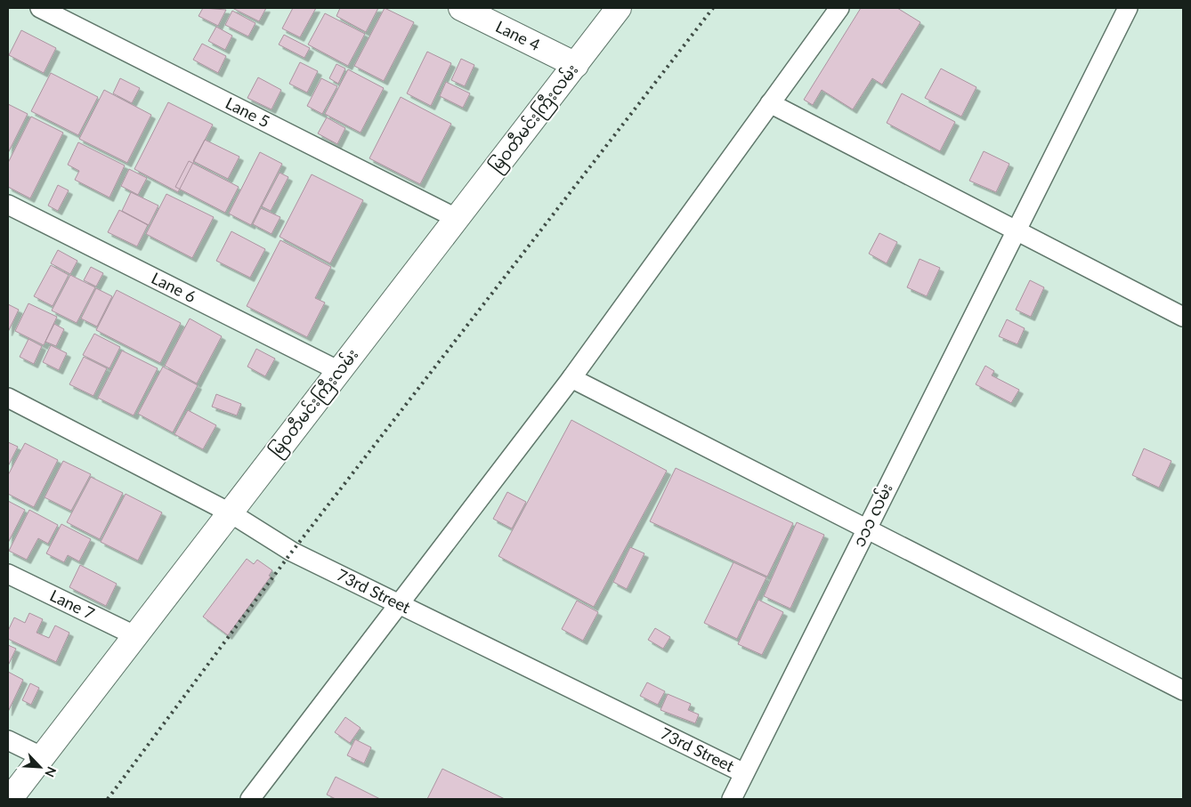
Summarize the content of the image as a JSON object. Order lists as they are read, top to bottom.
{
  "streets": {
    "main road": ["Lane 4", "မြဝတီမင်းကြီးလမ်း"],
    "street": [
      "Lane 5",
      "Lane 6",
      "၁၁၁ လမ်း",
      "73rd Street",
      "Lane 7"
    ]
  },
  "crossings": [
    ["Lane 4", "မြဝတီမင်းကြီးလမ်း"],
    ["Lane 5", "မြဝတီမင်းကြီးလမ်း"],
    ["မြဝတီမင်းကြီးလမ်း", "Lane 6"],
    ["မြဝတီမင်းကြီးလမ်း", "73rd Street"],
    ["မြဝတီမင်းကြီးလမ်း", "Lane 7"],
    ["၁၁၁ လမ်း", "73rd Street"]
  ],
  "north": "bottom right"
}
